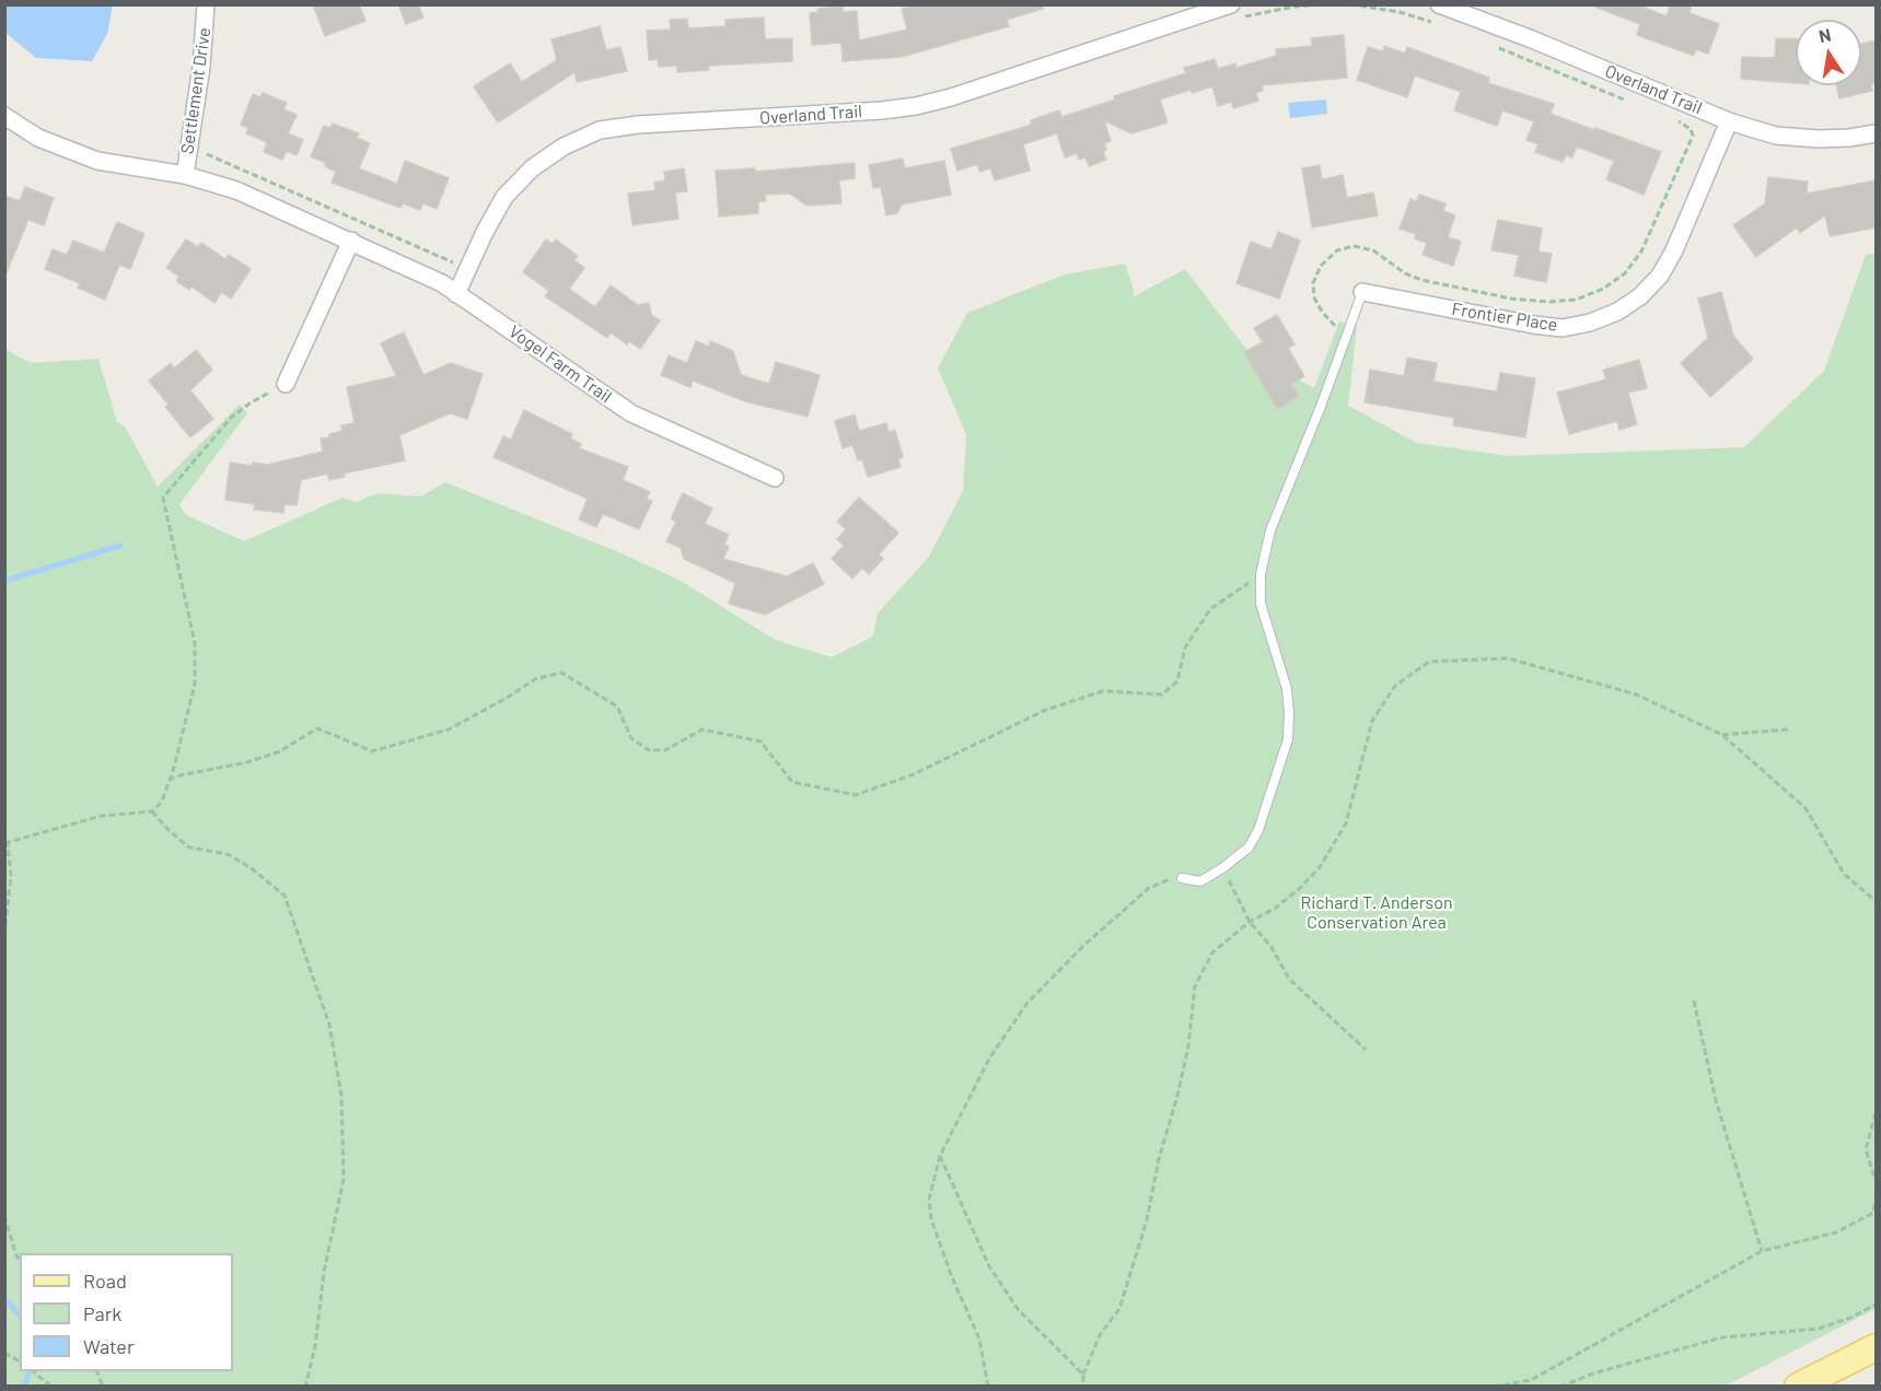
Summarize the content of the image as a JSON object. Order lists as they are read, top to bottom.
{
  "streets": {
    "street": [
      "Overland Trail",
      "Settlement Drive",
      "Frontier Place",
      "Vogel Farm Trail"
    ]
  },
  "crossings": [
    ["Overland Trail", "Frontier Place"],
    ["Overland Trail", "Vogel Farm Trail"],
    ["Settlement Drive", "Vogel Farm Trail"]
  ],
  "parks": ["Richard T. Anderson Conservation Area"],
  "legend": ["Road", "Park", "Water"],
  "north": "top"
}
